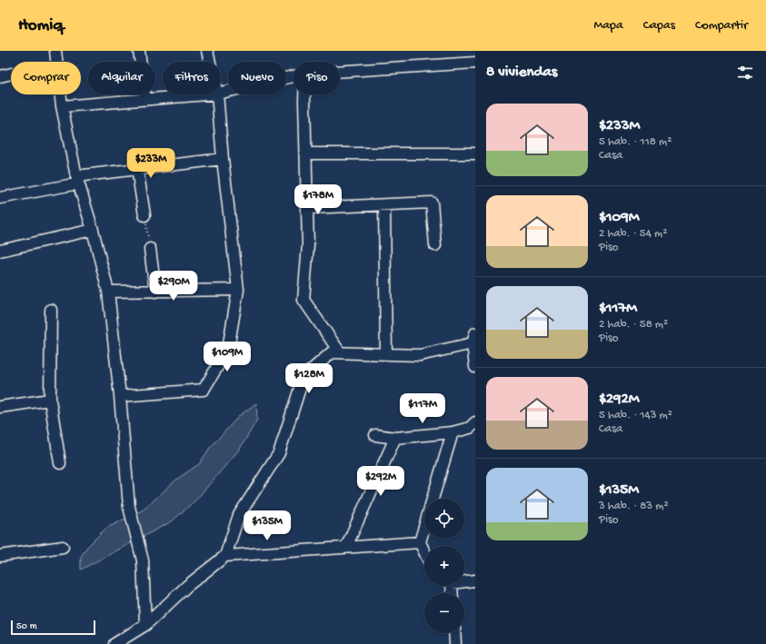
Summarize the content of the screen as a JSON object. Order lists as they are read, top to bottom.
{
  "scale_bar": "50 m",
  "page": {
    "header": "Homiq",
    "nav": ["Mapa", "Capas", "Compartir"],
    "heading": "8 viviendas",
    "chip": [
      "Comprar",
      "Alquilar",
      "Filtros",
      "Nuevo",
      "Piso"
    ],
    "list": [
      {
        "name": "$233M",
        "note": "5 hab. · 118 m² · Casa"
      },
      {
        "name": "$109M",
        "note": "2 hab. · 54 m² · Piso"
      },
      {
        "name": "$117M",
        "note": "2 hab. · 58 m² · Piso"
      },
      {
        "name": "$292M",
        "note": "5 hab. · 143 m² · Casa"
      },
      {
        "name": "$135M",
        "note": "3 hab. · 83 m² · Piso"
      }
    ],
    "price": [
      "$233M",
      "$178M",
      "$290M",
      "$109M",
      "$128M",
      "$117M",
      "$292M",
      "$135M"
    ],
    "map_buttons": ["+", "−"],
    "scale": "50 m"
  }
}
